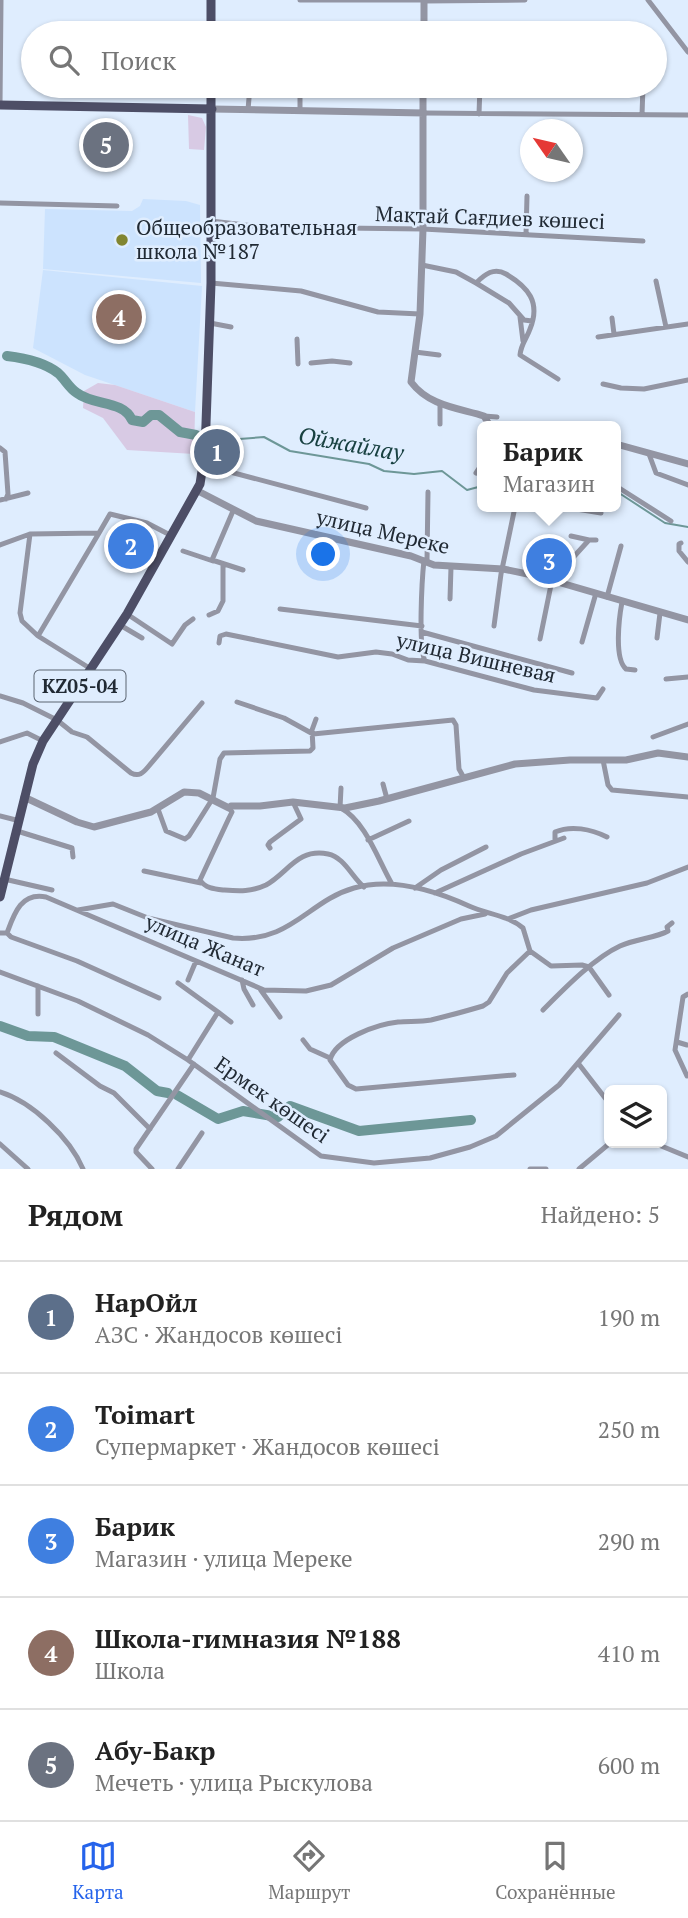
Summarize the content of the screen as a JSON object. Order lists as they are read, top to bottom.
{
  "streets": {
    "main road": ["KZ05-04"],
    "street": [
      "Мақтай Сағдиев көшесі",
      "улица Мереке",
      "улица Вишневая",
      "улица Жанат",
      "Ермек көшесі"
    ]
  },
  "crossings": [
    ["Мақтай Сағдиев көшесі", "KZ05-04"],
    ["улица Мереке", "KZ05-04"]
  ],
  "water": ["Ойжайлау"],
  "places": ["Общеобразовательная школа №187"],
  "north": "top left",
  "page": {
    "search": "Поиск",
    "pins": [
      "5",
      "4",
      "1",
      "2",
      "3"
    ],
    "popup": ["Барик", "Магазин"],
    "heading": ["Рядом", "Найдено: 5"],
    "list": [
      {
        "mark": "1",
        "name": "НарОйл",
        "note": "АЗС · Жандосов көшесі",
        "value": "190 m"
      },
      {
        "mark": "2",
        "name": "Toimart",
        "note": "Супермаркет · Жандосов көшесі",
        "value": "250 m"
      },
      {
        "mark": "3",
        "name": "Барик",
        "note": "Магазин · улица Мереке",
        "value": "290 m"
      },
      {
        "mark": "4",
        "name": "Школа-гимназия №188",
        "note": "Школа",
        "value": "410 m"
      },
      {
        "mark": "5",
        "name": "Абу-Бакр",
        "note": "Мечеть · улица Рыскулова",
        "value": "600 m"
      }
    ],
    "nav": ["Карта", "Маршрут", "Сохранённые"]
  }
}
